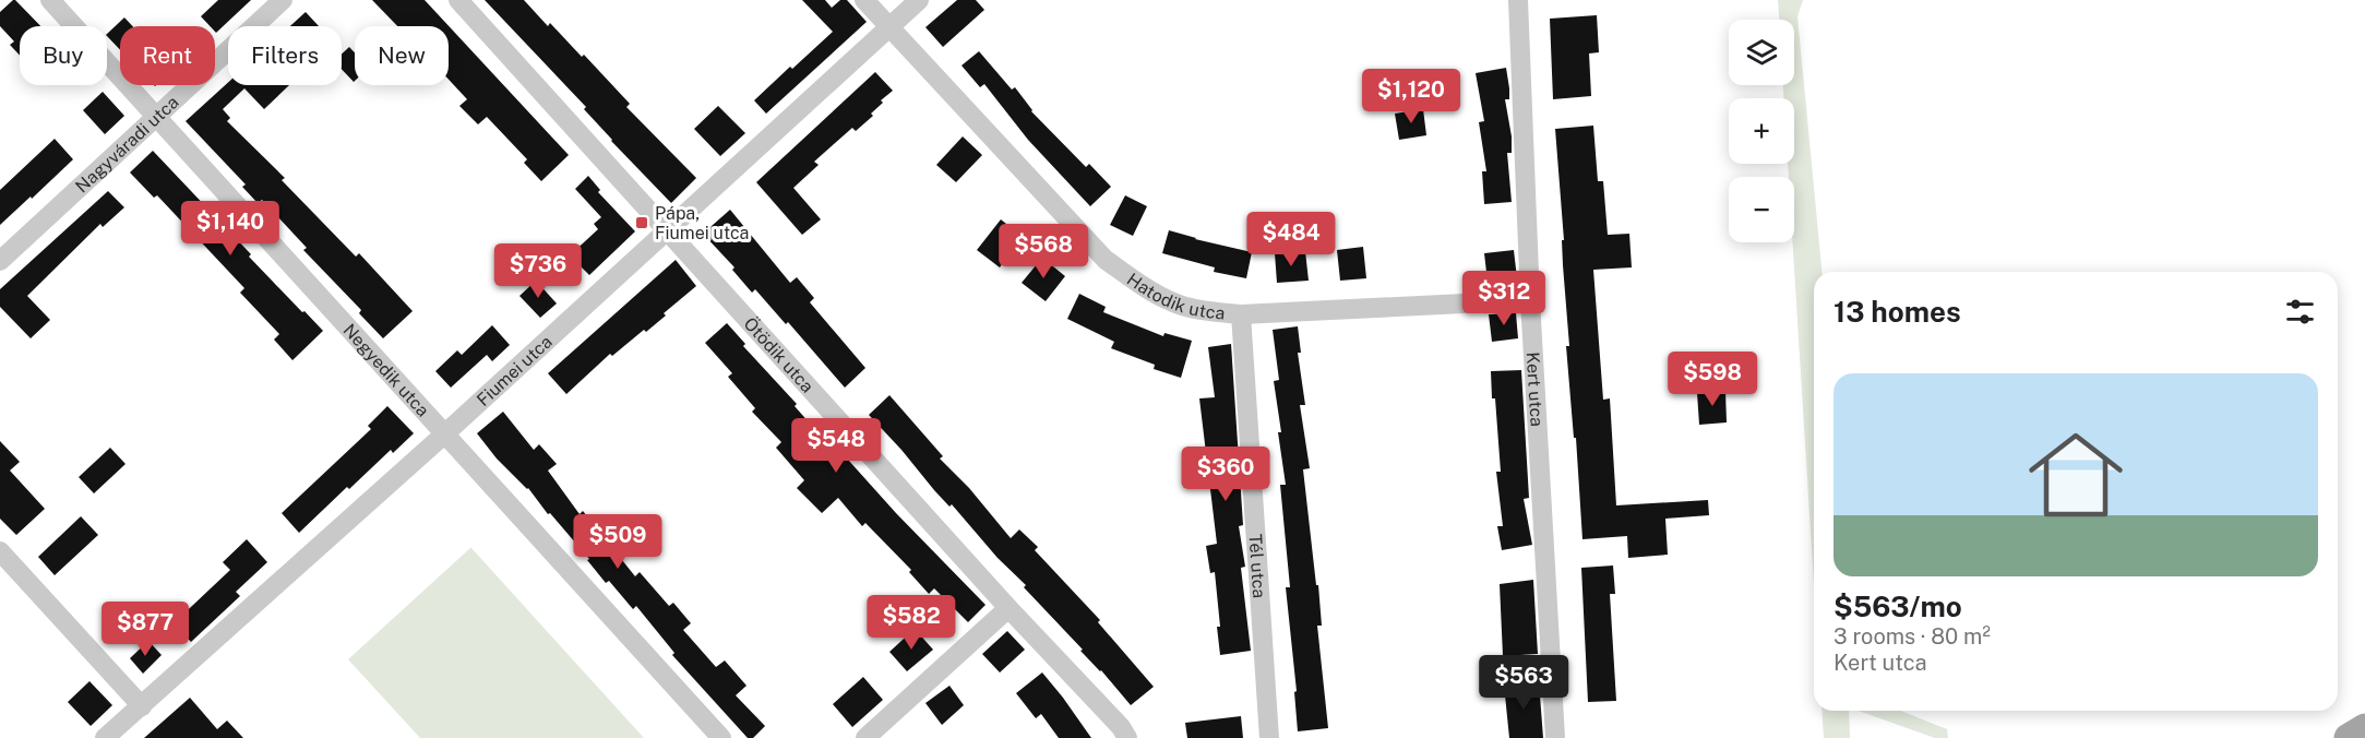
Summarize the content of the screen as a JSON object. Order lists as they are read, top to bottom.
{
  "streets": {
    "street": [
      "Nagyváradi utca",
      "Hatodik utca",
      "Ötödik utca",
      "Negyedik utca",
      "Fiumei utca",
      "Kert utca",
      "Tél utca"
    ]
  },
  "crossings": [
    ["Nagyváradi utca", "Negyedik utca"],
    ["Hatodik utca", "Fiumei utca"],
    ["Hatodik utca", "Kert utca"],
    ["Hatodik utca", "Tél utca"],
    ["Ötödik utca", "Fiumei utca"],
    ["Negyedik utca", "Fiumei utca"]
  ],
  "places": {
    "transit": ["Pápa, Fiumei utca"]
  },
  "page": {
    "map_buttons": ["+", "−"],
    "chip": [
      "Buy",
      "Rent",
      "Filters",
      "New"
    ],
    "price": [
      "$1,120",
      "$1,140",
      "$484",
      "$568",
      "$736",
      "$312",
      "$598",
      "$548",
      "$360",
      "$509",
      "$582",
      "$877",
      "$563"
    ],
    "heading": "13 homes",
    "list": [
      {
        "name": "$563/mo",
        "note": "3 rooms · 80 m² · Kert utca"
      }
    ]
  }
}
